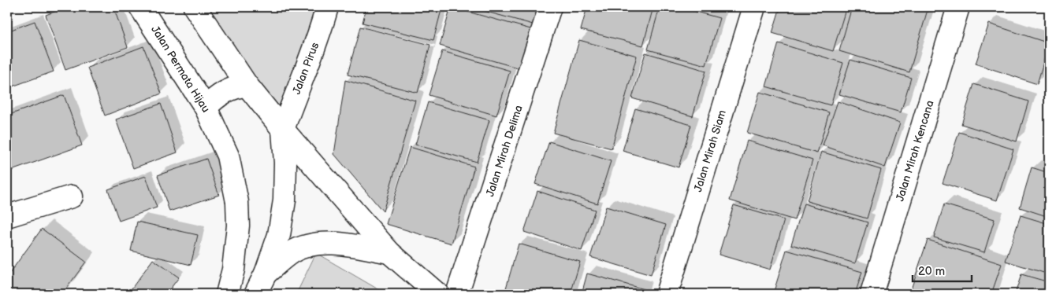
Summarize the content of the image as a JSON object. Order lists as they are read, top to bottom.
{
  "streets": {
    "street": [
      "Jalan Pirus",
      "Jalan Permata Hijau",
      "Jalan Mirah Delima",
      "Jalan Mirah Siam",
      "Jalan Mirah Kencana"
    ]
  },
  "scale_bar": "20 m"
}
